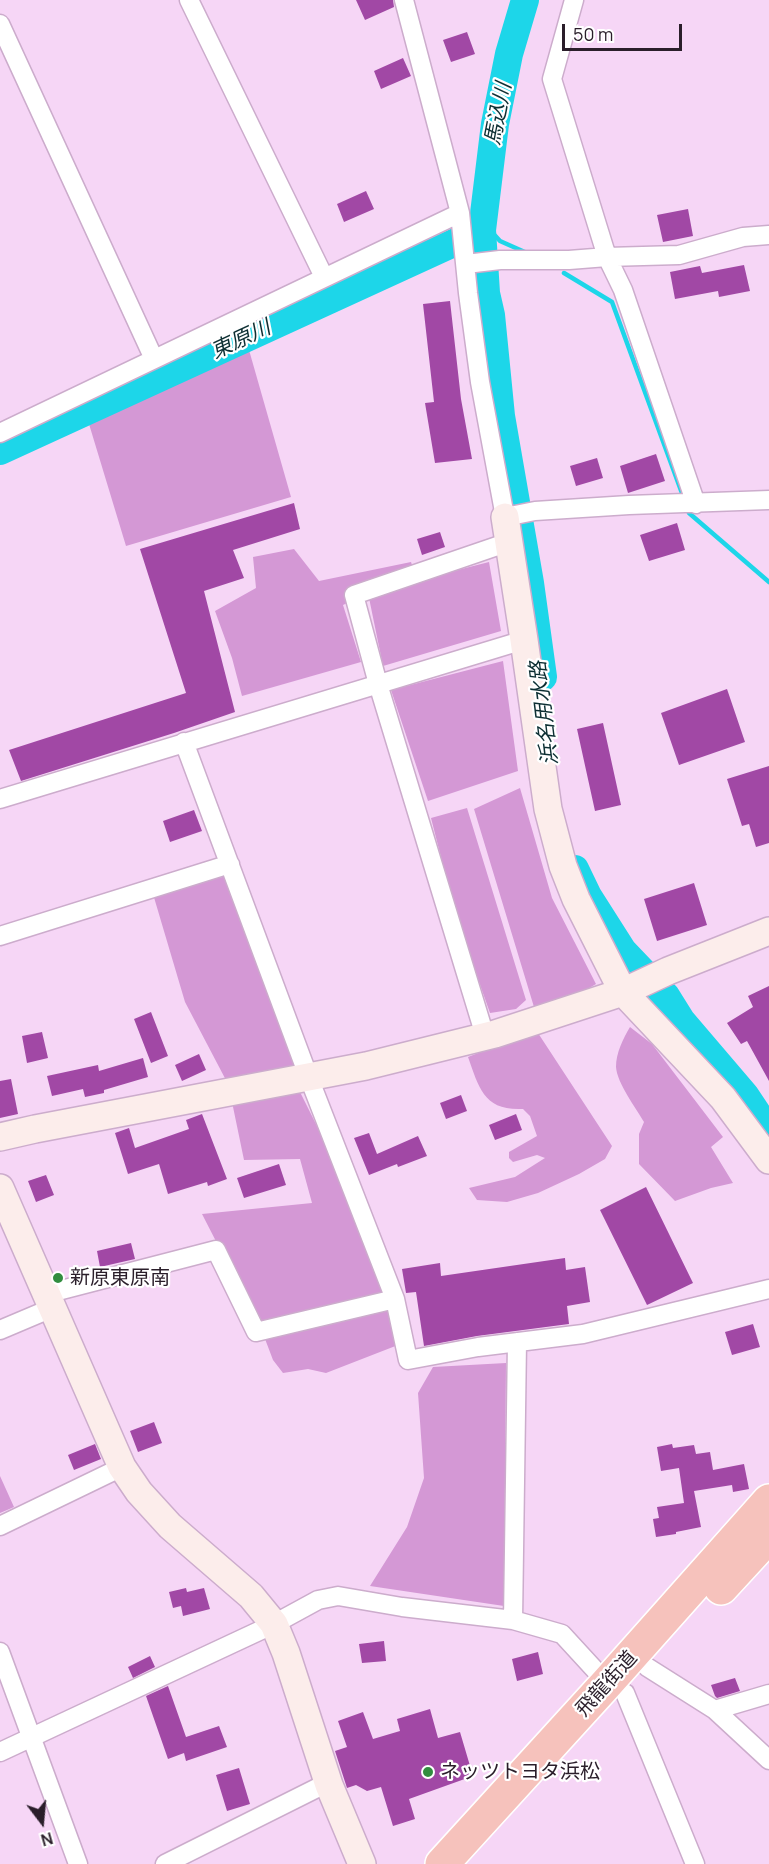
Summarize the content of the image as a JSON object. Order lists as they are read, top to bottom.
{
  "streets": {
    "highway": ["飛龍街道"]
  },
  "water": ["馬込川", "東原川", "浜名用水路"],
  "places": ["新原東原南", "ネッツトヨタ浜松"],
  "scale_bar": "50 m",
  "north": "bottom"
}
